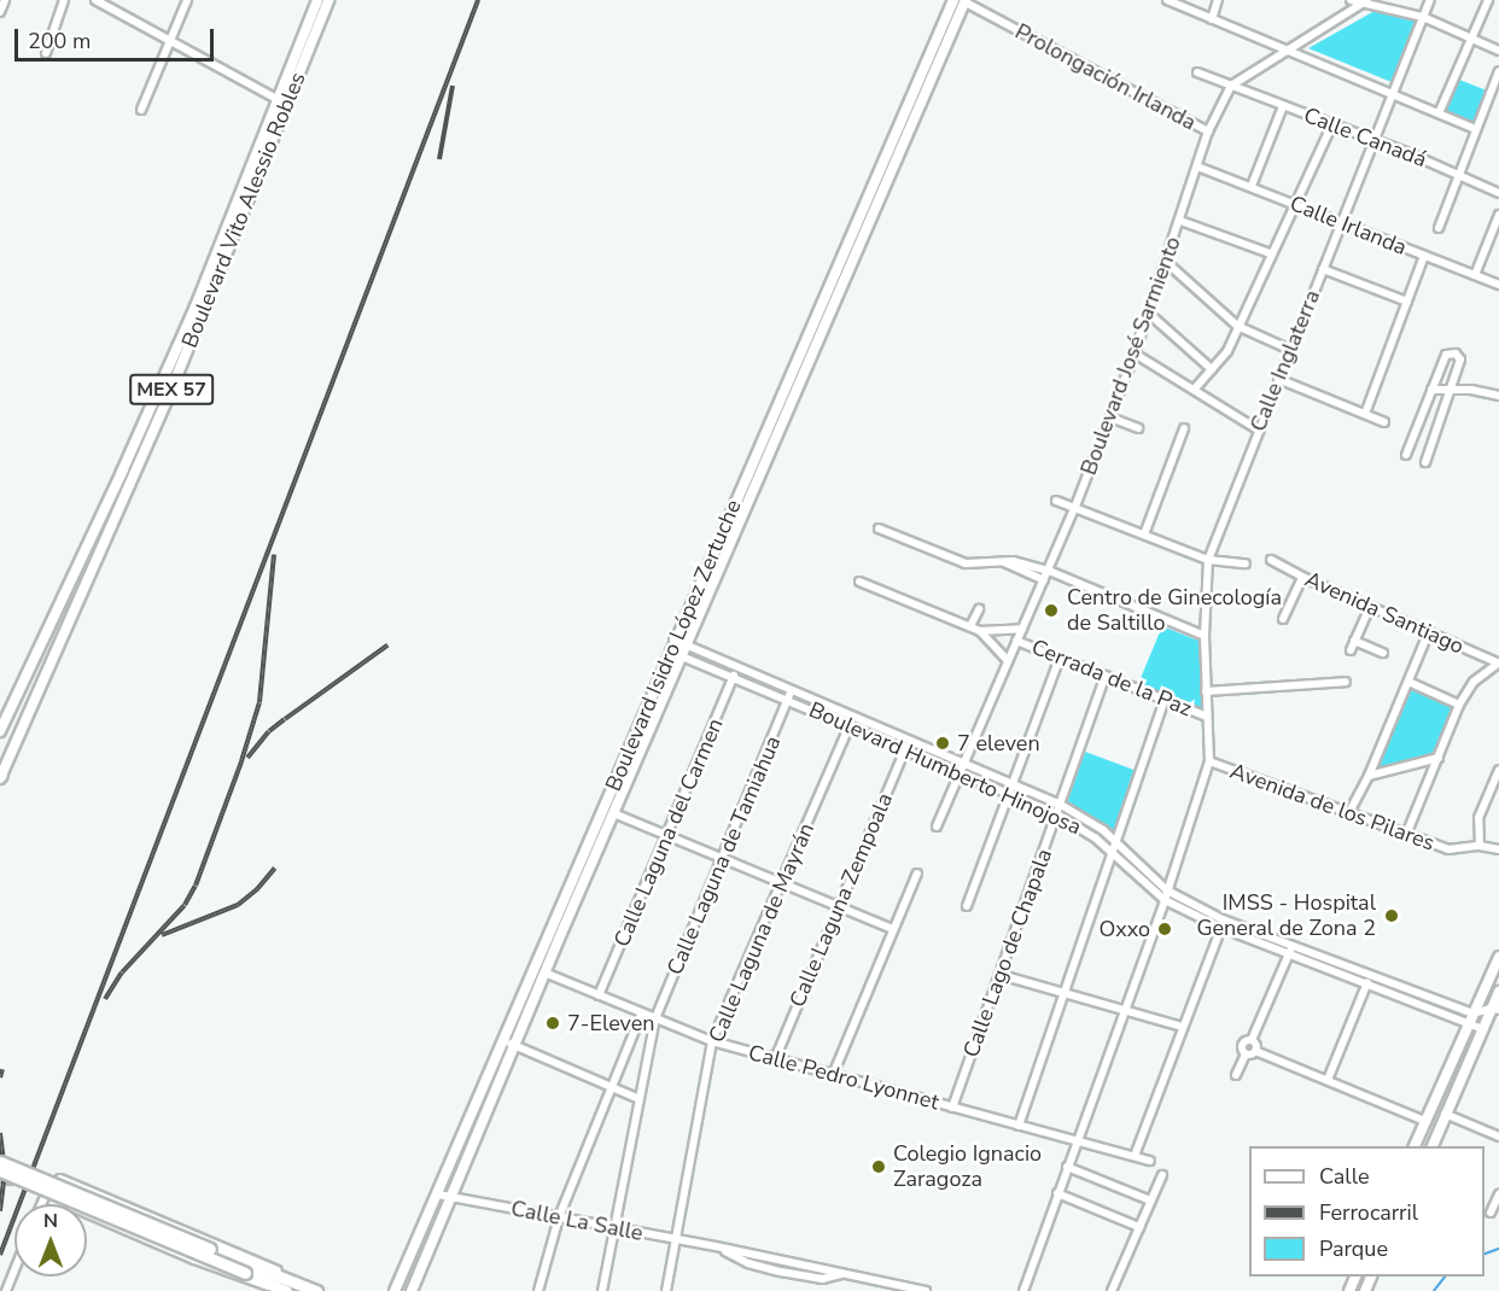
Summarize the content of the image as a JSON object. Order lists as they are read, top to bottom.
{
  "streets": {
    "main road": ["Boulevard Vito Alessio Robles", "MEX 57", "Boulevard Isidro López Zertuche"],
    "street": [
      "Prolongación Irlanda",
      "Calle Canadá",
      "Calle Irlanda",
      "Boulevard José Sarmiento",
      "Calle Inglaterra",
      "Avenida Santiago",
      "Cerrada de la Paz",
      "Boulevard Humberto Hinojosa",
      "Avenida de los Pilares",
      "Calle Laguna del Carmen",
      "Calle Laguna de Tamiahua",
      "Calle Laguna Zempoala",
      "Calle Laguna de Mayrán",
      "Calle Lago de Chapala",
      "Calle Pedro Lyonnet",
      "Calle La Salle"
    ]
  },
  "crossings": [
    ["Prolongación Irlanda", "Boulevard José Sarmiento"],
    ["Prolongación Irlanda", "Boulevard Isidro López Zertuche"],
    ["Calle Canadá", "Boulevard José Sarmiento"],
    ["Calle Canadá", "Calle Inglaterra"],
    ["Calle Irlanda", "Boulevard José Sarmiento"],
    ["Calle Irlanda", "Calle Inglaterra"],
    ["Boulevard José Sarmiento", "Cerrada de la Paz"],
    ["Boulevard José Sarmiento", "Boulevard Humberto Hinojosa"],
    ["Calle Inglaterra", "Cerrada de la Paz"],
    ["Calle Inglaterra", "Avenida de los Pilares"],
    ["Boulevard Isidro López Zertuche", "Boulevard Humberto Hinojosa"],
    ["Boulevard Isidro López Zertuche", "Calle Pedro Lyonnet"],
    ["Boulevard Isidro López Zertuche", "Calle La Salle"],
    ["Cerrada de la Paz", "Calle Lago de Chapala"],
    ["Boulevard Humberto Hinojosa", "Calle Laguna del Carmen"],
    ["Boulevard Humberto Hinojosa", "Calle Laguna de Tamiahua"],
    ["Boulevard Humberto Hinojosa", "Calle Laguna Zempoala"],
    ["Boulevard Humberto Hinojosa", "Calle Laguna de Mayrán"],
    ["Boulevard Humberto Hinojosa", "Calle Lago de Chapala"],
    ["Calle Laguna del Carmen", "Calle Pedro Lyonnet"],
    ["Calle Laguna de Tamiahua", "Calle Pedro Lyonnet"],
    ["Calle Laguna de Tamiahua", "Calle La Salle"],
    ["Calle Laguna Zempoala", "Calle Pedro Lyonnet"],
    ["Calle Laguna de Mayrán", "Calle Pedro Lyonnet"],
    ["Calle Laguna de Mayrán", "Calle La Salle"],
    ["Calle Lago de Chapala", "Calle Pedro Lyonnet"]
  ],
  "places": [
    "Centro de Ginecología de Saltillo",
    "7 eleven",
    "IMSS - Hospital General de Zona 2",
    "Oxxo",
    "7-Eleven",
    "Colegio Ignacio Zaragoza"
  ],
  "legend": ["Calle", "Ferrocarril", "Parque"],
  "scale_bar": "200 m",
  "north": "top"
}
